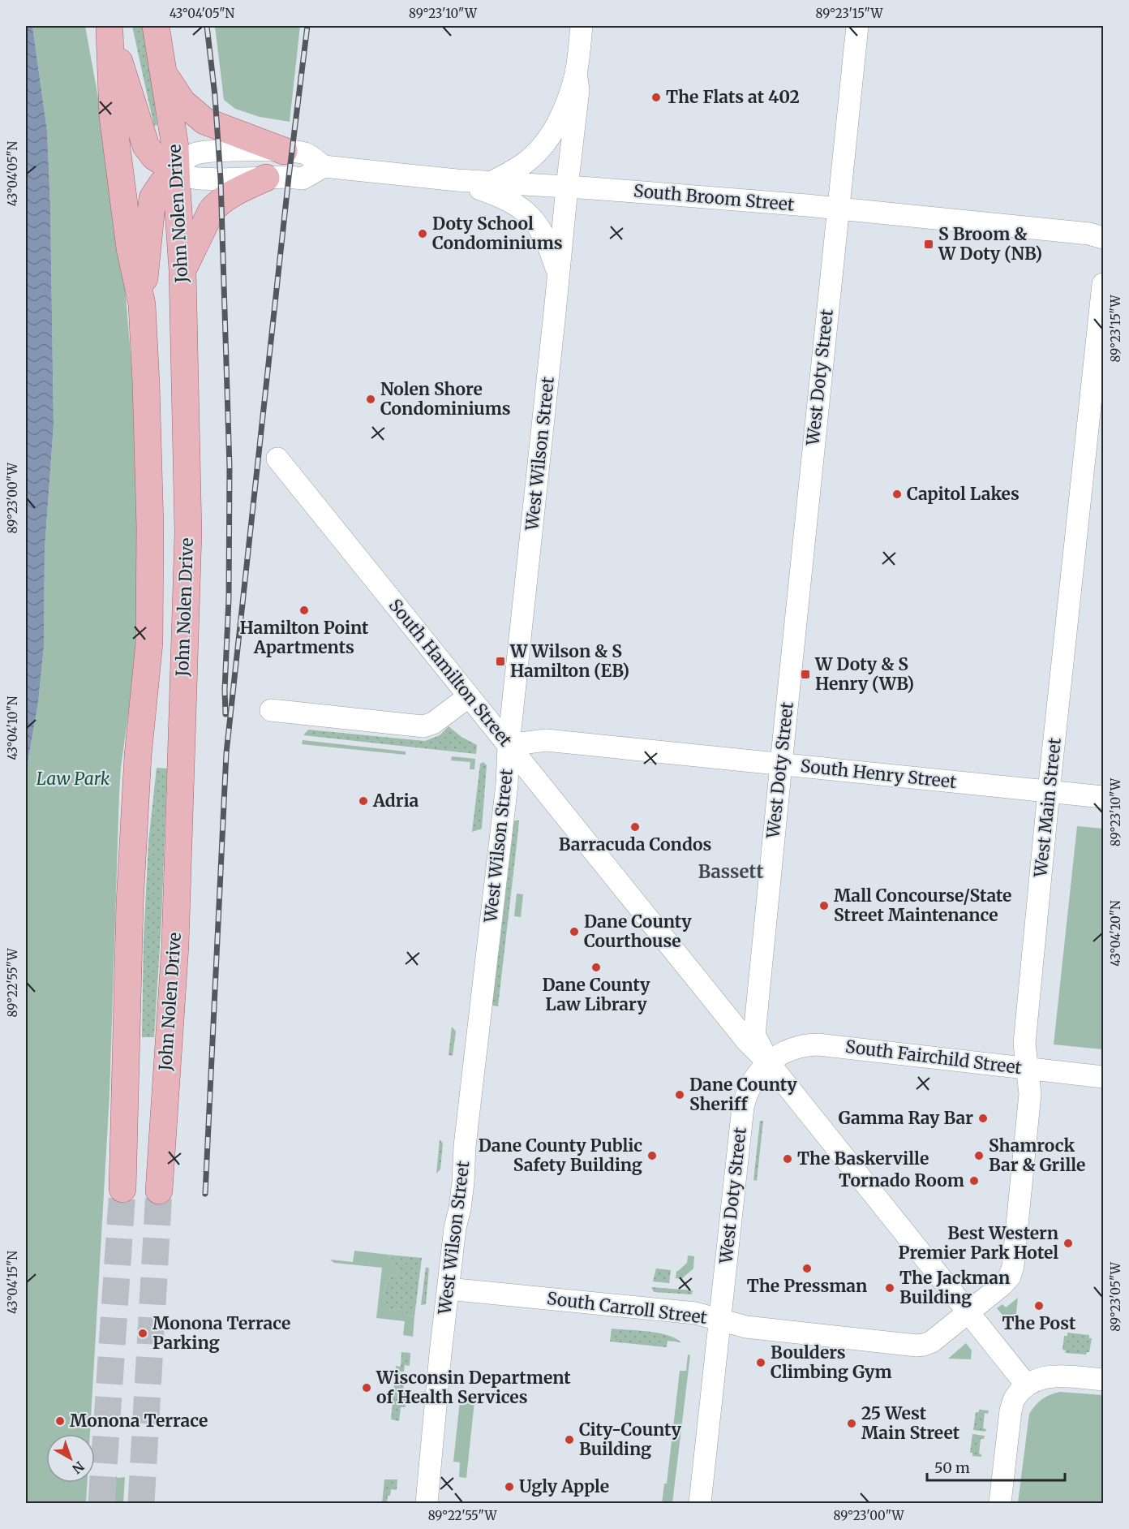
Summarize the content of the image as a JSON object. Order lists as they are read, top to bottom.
{
  "streets": {
    "main road": ["John Nolen Drive"],
    "street": [
      "South Broom Street",
      "West Doty Street",
      "West Wilson Street",
      "South Hamilton Street",
      "South Henry Street",
      "West Main Street",
      "South Fairchild Street",
      "South Carroll Street"
    ]
  },
  "crossings": [
    ["South Broom Street", "John Nolen Drive"],
    ["South Broom Street", "West Doty Street"],
    ["South Broom Street", "West Wilson Street"],
    ["West Doty Street", "South Hamilton Street"],
    ["West Doty Street", "South Henry Street"],
    ["West Doty Street", "South Fairchild Street"],
    ["West Doty Street", "South Carroll Street"],
    ["West Wilson Street", "South Hamilton Street"],
    ["West Wilson Street", "South Henry Street"],
    ["West Wilson Street", "South Carroll Street"],
    ["South Hamilton Street", "South Henry Street"],
    ["South Hamilton Street", "West Main Street"],
    ["South Hamilton Street", "South Fairchild Street"],
    ["South Hamilton Street", "South Carroll Street"],
    ["South Henry Street", "West Main Street"],
    ["West Main Street", "South Fairchild Street"],
    ["West Main Street", "South Carroll Street"]
  ],
  "districts": ["Bassett"],
  "parks": ["Law Park"],
  "places": {
    "other": [
      "The Flats at 402",
      "Doty School Condominiums",
      "Nolen Shore Condominiums",
      "Capitol Lakes",
      "Hamilton Point Apartments",
      "Adria",
      "Barracuda Condos",
      "Mall Concourse/State Street Maintenance",
      "Dane County Courthouse",
      "Dane County Law Library",
      "Dane County Sheriff",
      "Gamma Ray Bar",
      "Dane County Public Safety Building",
      "Shamrock Bar & Grille",
      "The Baskerville",
      "Tornado Room",
      "Best Western Premier Park Hotel",
      "The Pressman",
      "The Jackman Building",
      "The Post",
      "Monona Terrace Parking",
      "Boulders Climbing Gym",
      "Wisconsin Department of Health Services",
      "Monona Terrace",
      "25 West Main Street",
      "City-County Building",
      "Ugly Apple"
    ],
    "transit": ["S Broom & W Doty (NB)", "W Wilson & S Hamilton (EB)", "W Doty & S Henry (WB)"]
  },
  "scale_bar": "50 m",
  "north": "bottom right",
  "coordinates": [
    "43°04'05\"N",
    "89°23'10\"W",
    "89°23'15\"W",
    "89°23'00\"W",
    "43°04'10\"N",
    "43°04'20\"N",
    "89°22'55\"W",
    "43°04'15\"N",
    "89°23'05\"W"
  ]
}
